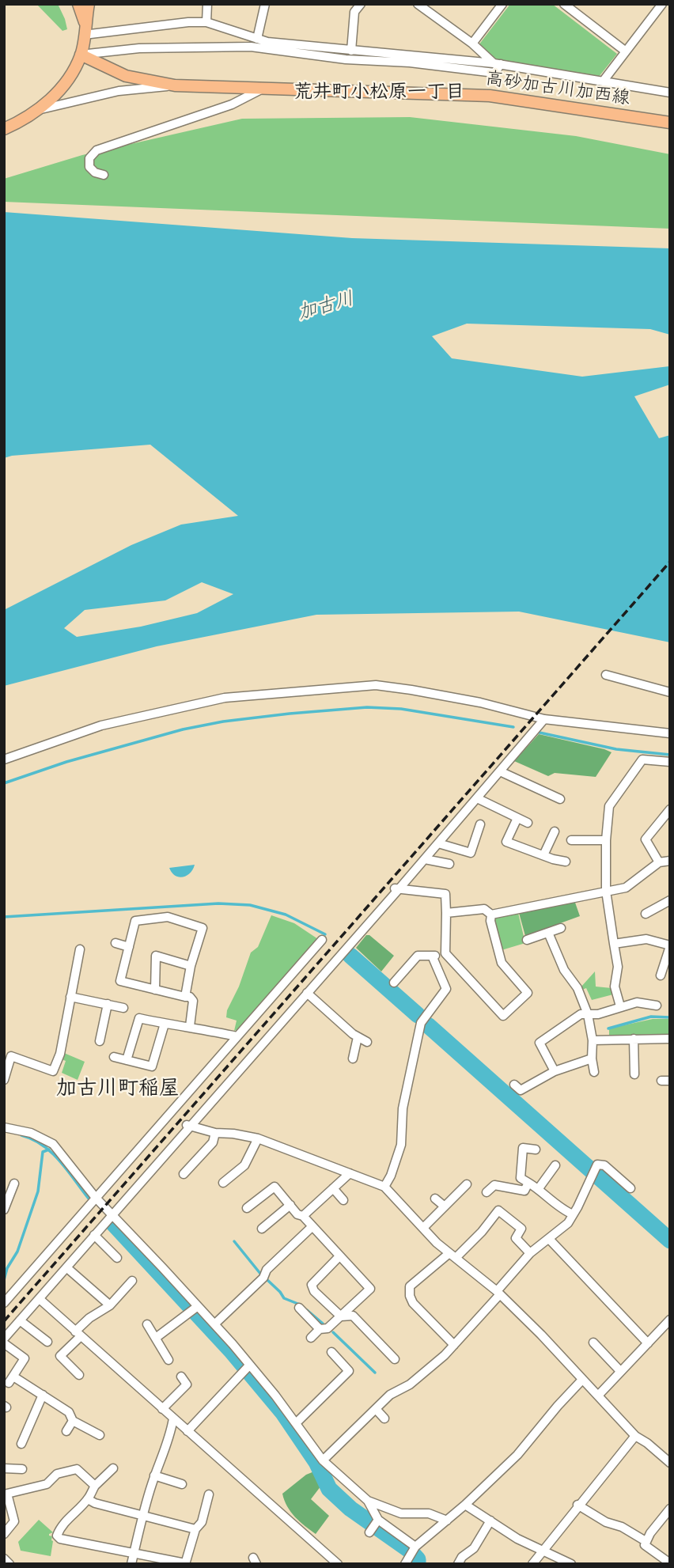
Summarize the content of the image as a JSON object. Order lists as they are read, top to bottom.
{
  "streets": {
    "main road": ["高砂加古川加西線"]
  },
  "districts": ["荒井町小松原一丁目", "加古川町稲屋"],
  "water": ["加古川"]
}
